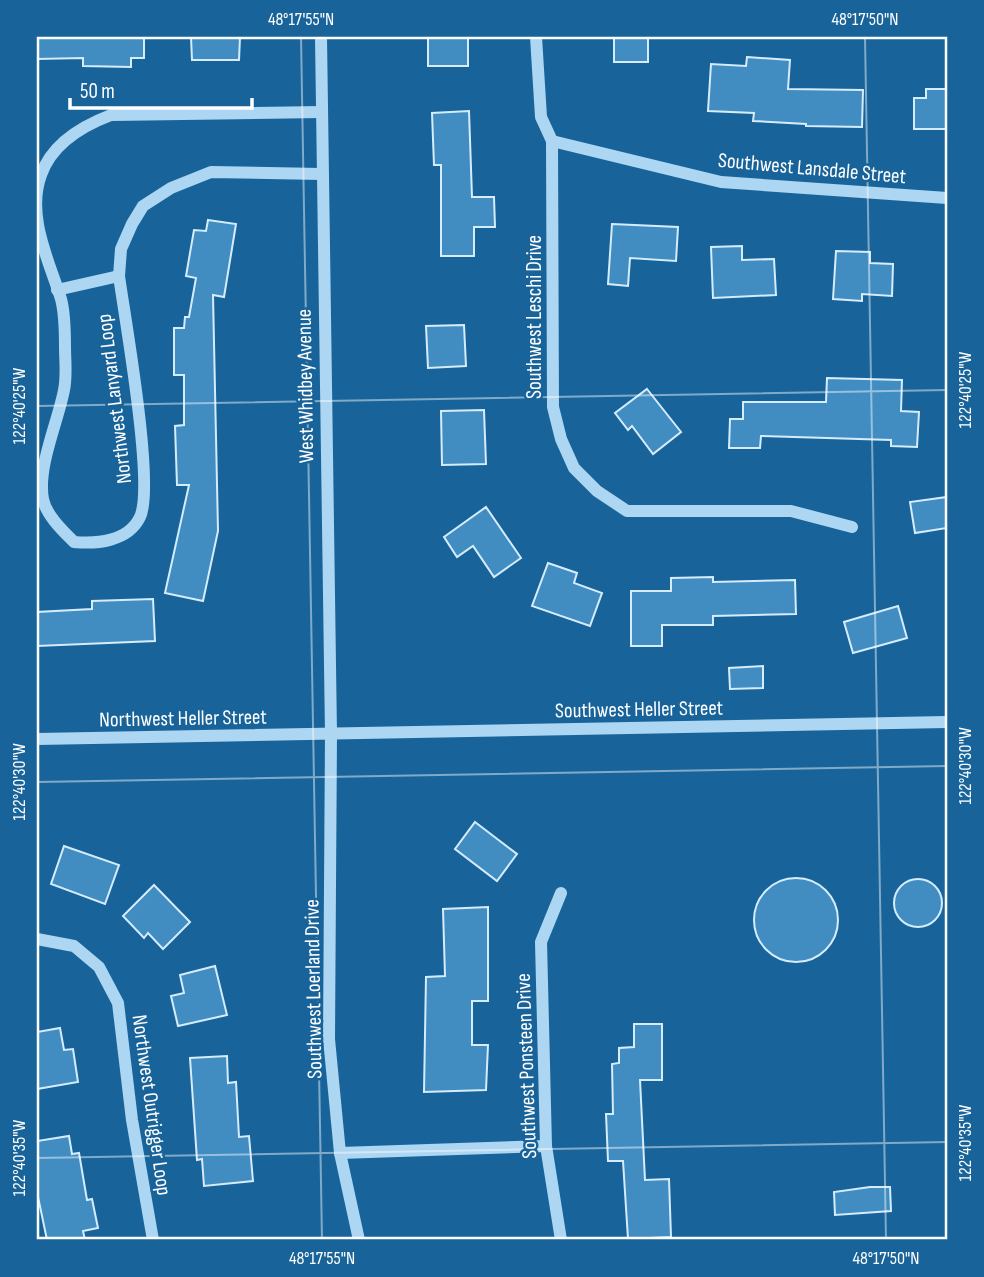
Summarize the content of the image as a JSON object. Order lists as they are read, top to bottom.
{
  "streets": {
    "street": [
      "Southwest Lansdale Street",
      "Southwest Leschi Drive",
      "West Whidbey Avenue",
      "Northwest Lanyard Loop",
      "Southwest Heller Street",
      "Northwest Heller Street",
      "Southwest Loerland Drive",
      "Southwest Ponsteen Drive",
      "Northwest Outrigger Loop"
    ]
  },
  "crossings": [
    ["Southwest Lansdale Street", "Southwest Leschi Drive"],
    ["West Whidbey Avenue", "Northwest Lanyard Loop"],
    ["West Whidbey Avenue", "Southwest Heller Street"],
    ["West Whidbey Avenue", "Northwest Heller Street"],
    ["West Whidbey Avenue", "Southwest Loerland Drive"],
    ["Southwest Heller Street", "Northwest Heller Street"],
    ["Southwest Heller Street", "Southwest Loerland Drive"],
    ["Northwest Heller Street", "Southwest Loerland Drive"]
  ],
  "scale_bar": "50 m",
  "coordinates": [
    "48°17'55\"N",
    "48°17'50\"N",
    "122°40'25\"W",
    "122°40'30\"W",
    "122°40'35\"W"
  ]
}
